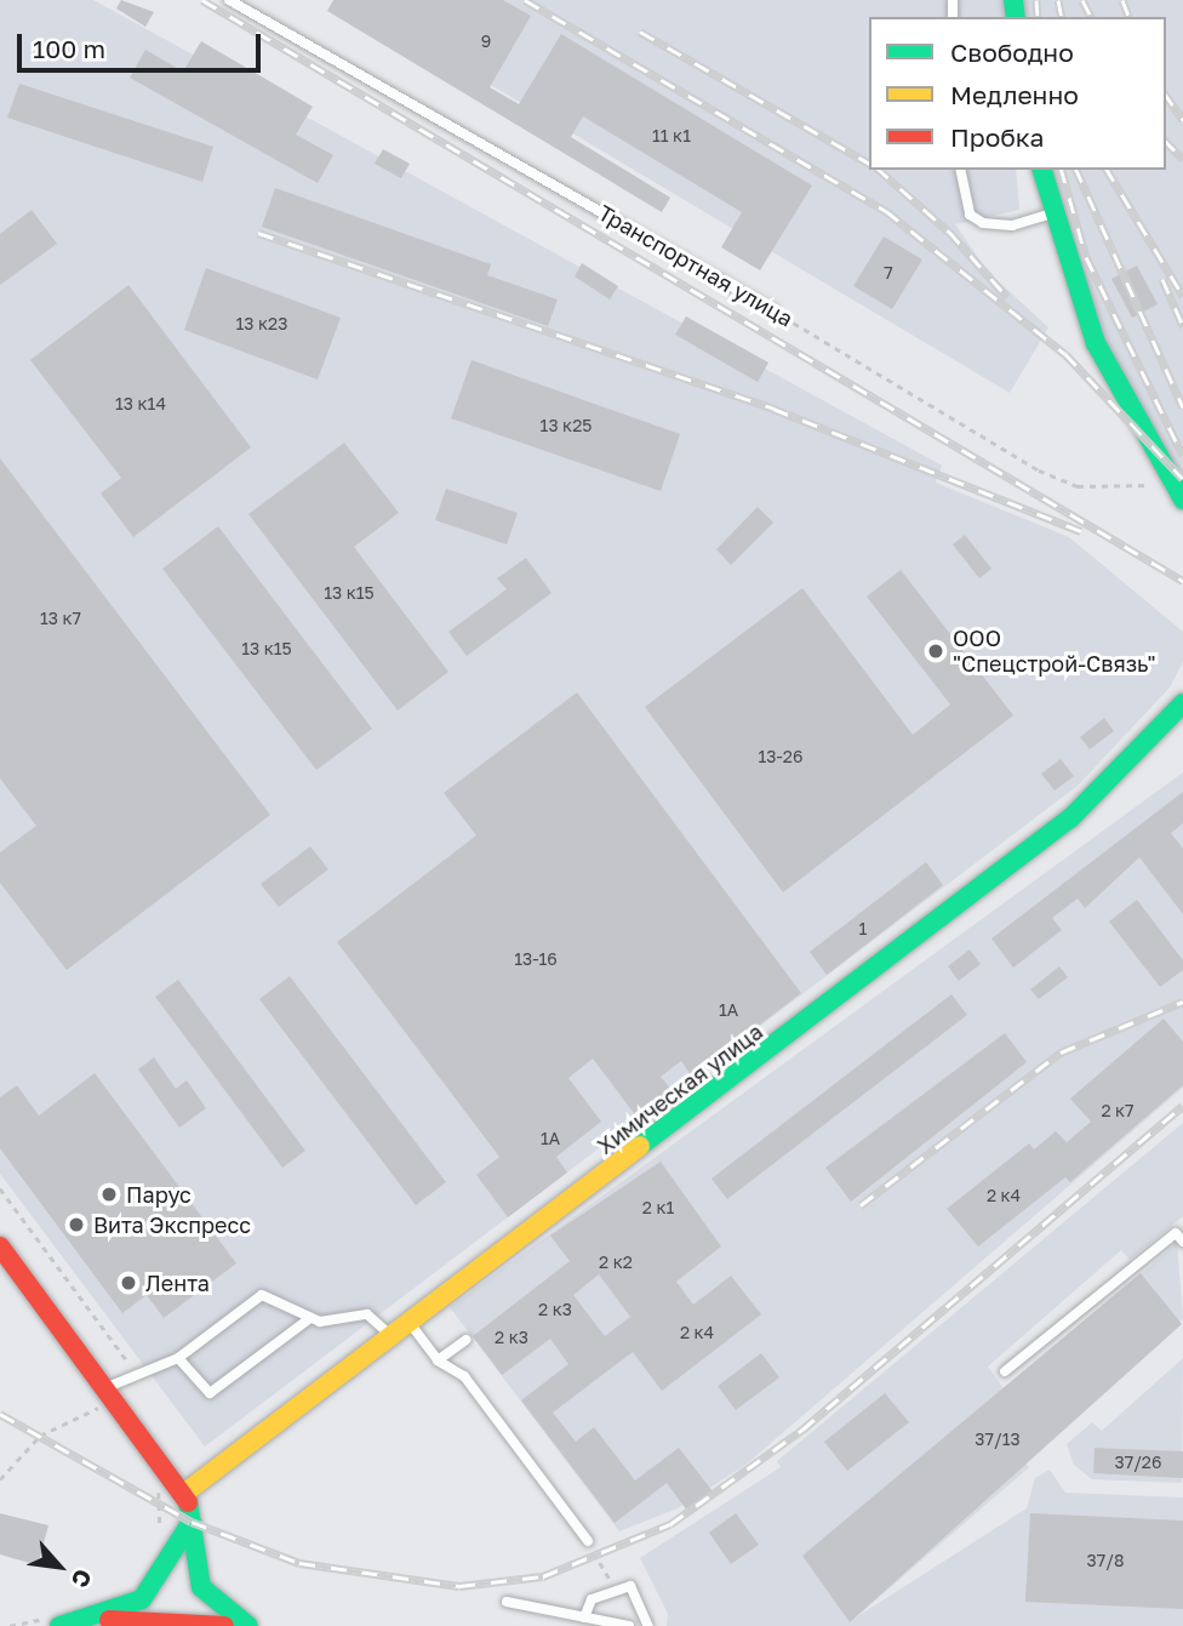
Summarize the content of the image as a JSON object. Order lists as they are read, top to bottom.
{
  "streets": {
    "street": ["Химическая улица"],
    "lane": ["Транспортная улица"]
  },
  "places": [
    "ООО \"Спецстрой-Связь\"",
    "Парус",
    "Вита Экспресс",
    "Лента"
  ],
  "house_numbers": [
    "9",
    "11 к1",
    "7",
    "13 к23",
    "13 к14",
    "13 к25",
    "13 к15",
    "13 к7",
    "13 к15",
    "13-26",
    "1",
    "13-16",
    "1А",
    "2 к7",
    "1А",
    "2 к4",
    "2 к1",
    "2 к2",
    "2 к3",
    "2 к4",
    "2 к3",
    "37/13",
    "37/26",
    "37/8"
  ],
  "legend": ["Свободно", "Медленно", "Пробка"],
  "scale_bar": "100 m",
  "north": "bottom right"
}
